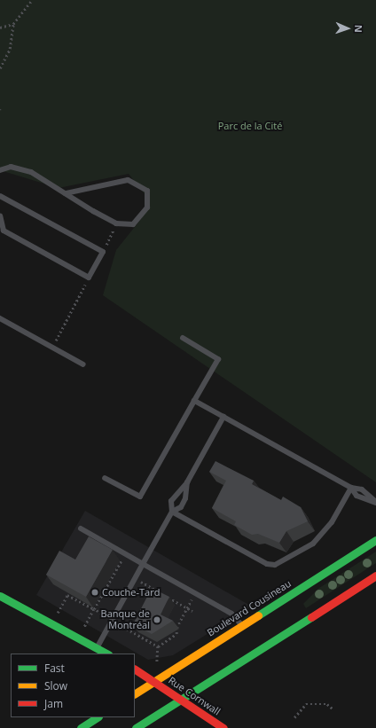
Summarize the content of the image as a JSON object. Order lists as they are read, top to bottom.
{
  "streets": {
    "main road": ["Boulevard Cousineau", "Rue Cornwall"]
  },
  "crossings": [
    ["Boulevard Cousineau", "Rue Cornwall"]
  ],
  "parks": ["Parc de la Cité"],
  "places": ["Couche-Tard", "Banque de Montréal"],
  "legend": ["Fast", "Slow", "Jam"],
  "north": "right"
}
